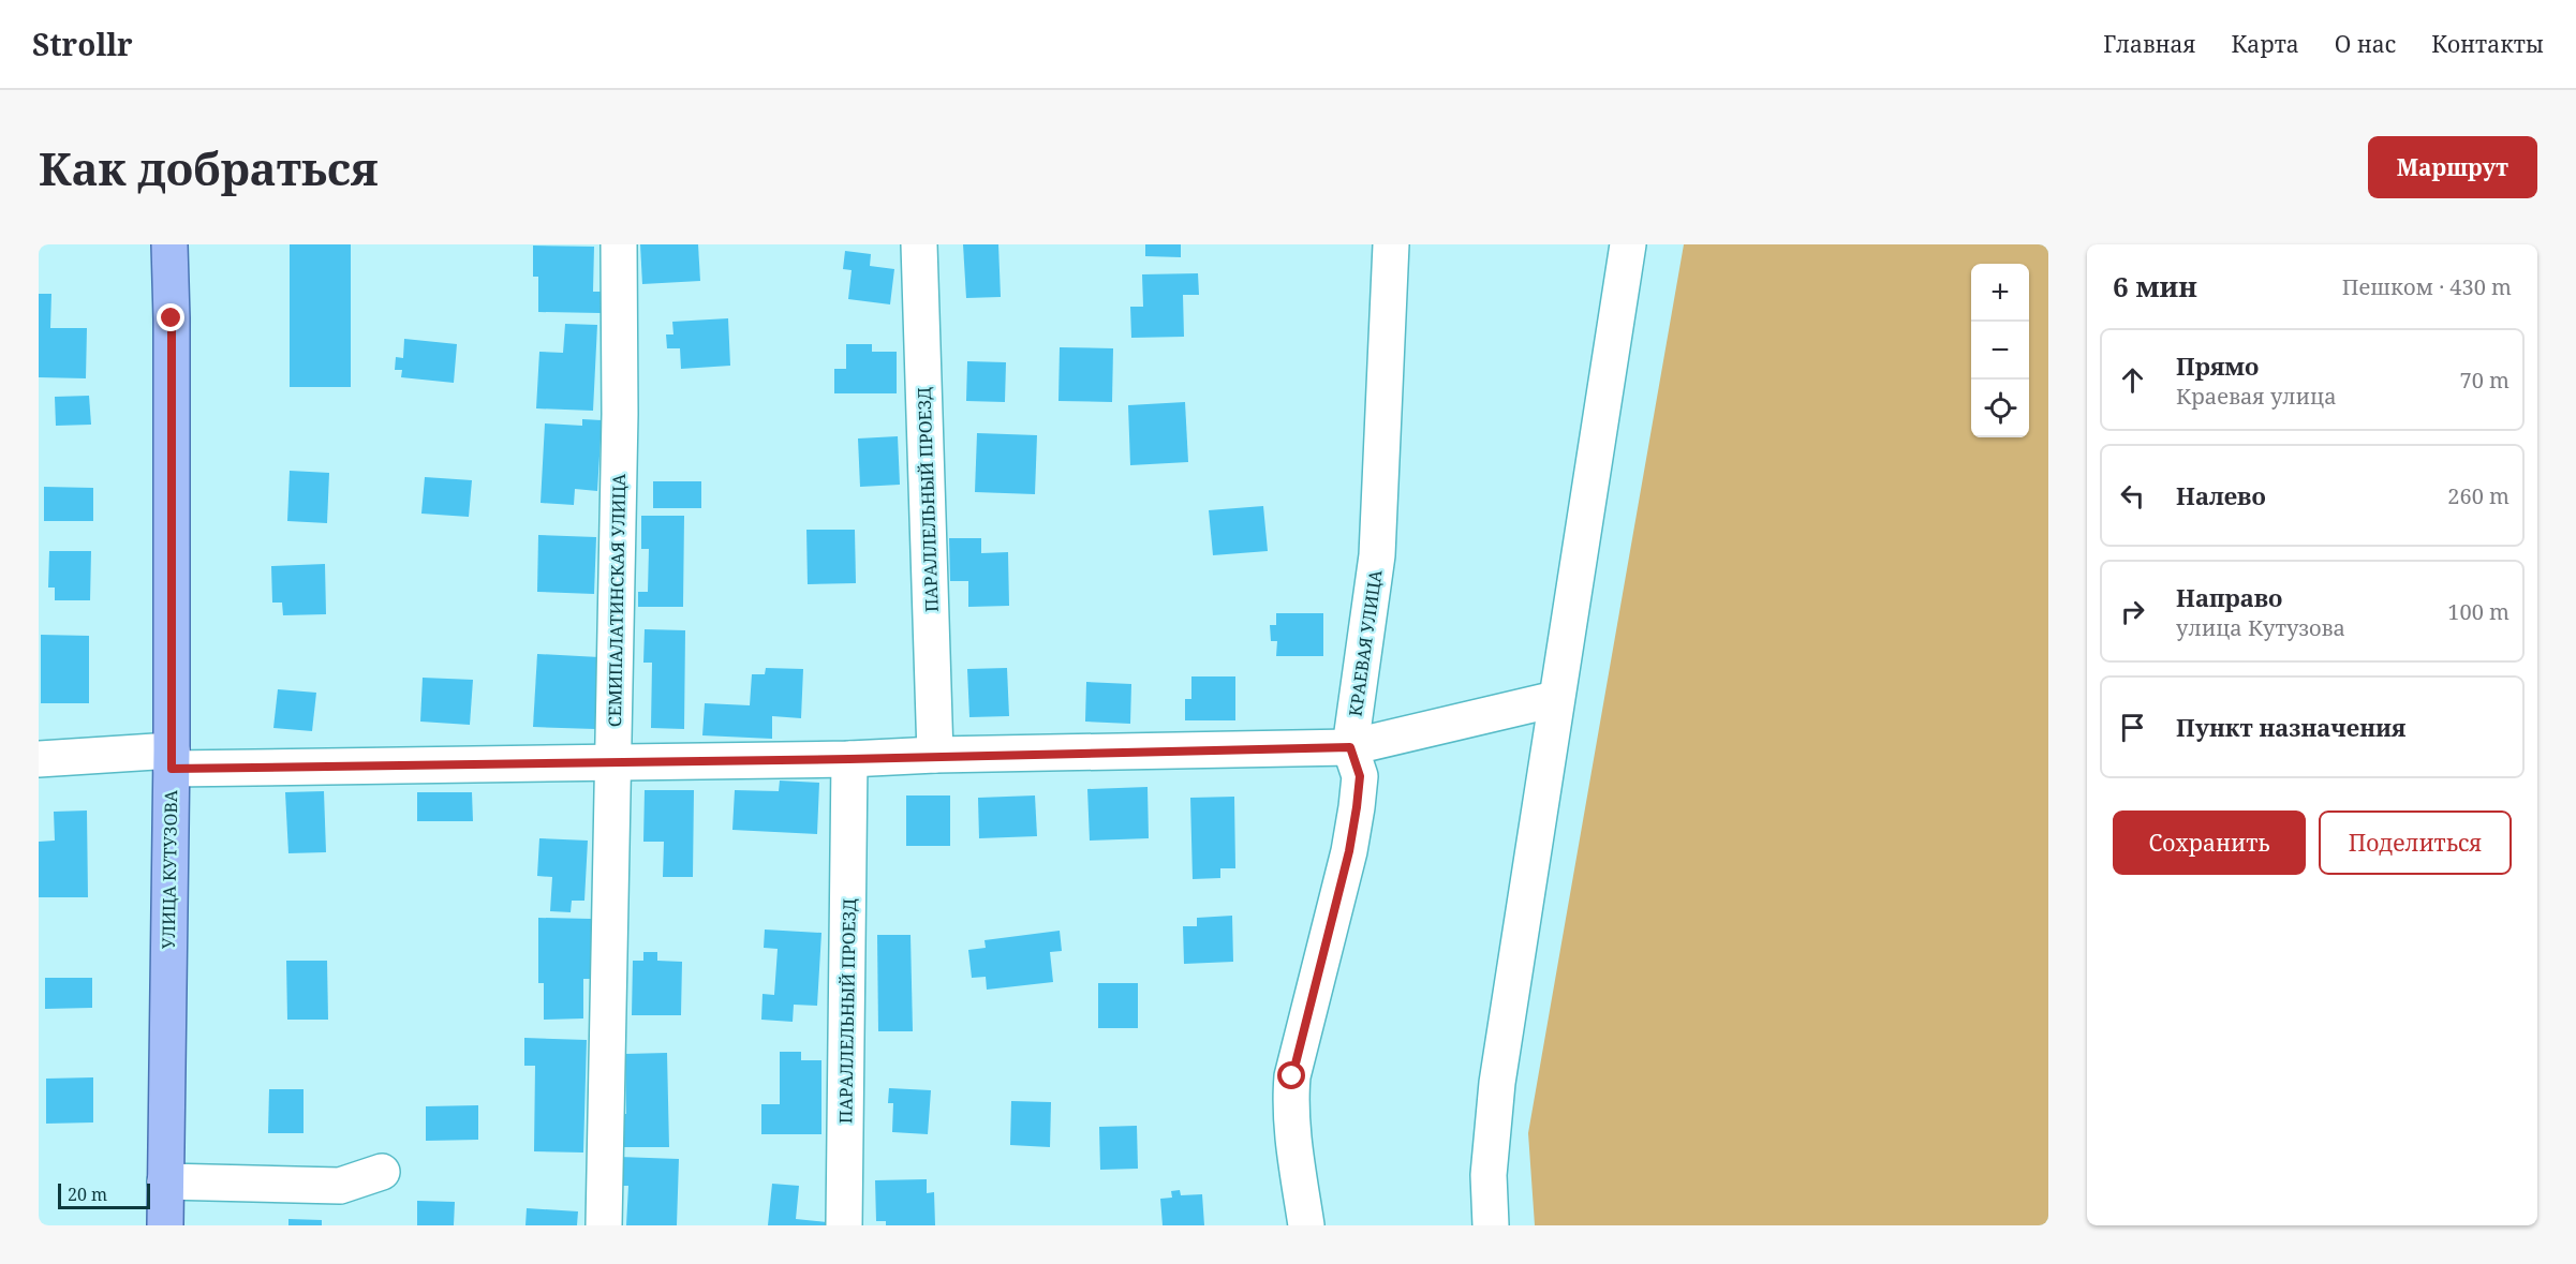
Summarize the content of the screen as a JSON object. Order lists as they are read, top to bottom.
{
  "streets": {
    "main road": ["УЛИЦА КУТУЗОВА"],
    "street": ["ПАРАЛЛЕЛЬНЫЙ ПРОЕЗД", "СЕМИПАЛАТИНСКАЯ УЛИЦА", "КРАЕВАЯ УЛИЦА"]
  },
  "scale_bar": "20 m",
  "page": {
    "header": "Strollr",
    "nav": [
      "Главная",
      "Карта",
      "О нас",
      "Контакты"
    ],
    "buttons": [
      "Маршрут",
      ["Сохранить", "Поделиться"]
    ],
    "title": "Как добраться",
    "heading": ["6 мин", "Пешком · 430 m"],
    "map_buttons": ["+", "−"],
    "list": [
      ["Прямо", "Краевая улица", "70 m"],
      ["Налево", "260 m"],
      ["Направо", "улица Кутузова", "100 m"],
      "Пункт назначения"
    ],
    "scale": "20 m"
  }
}
